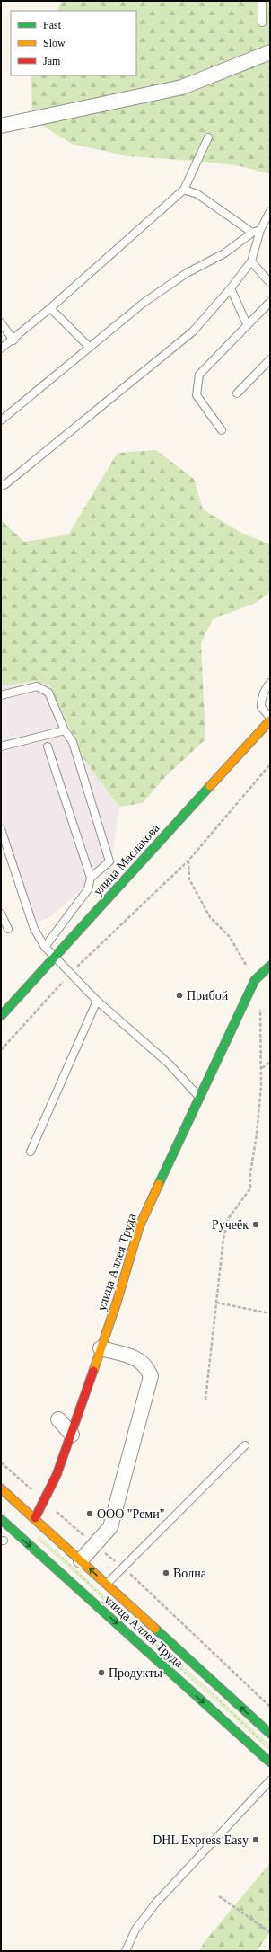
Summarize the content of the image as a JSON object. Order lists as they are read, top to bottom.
{
  "streets": {
    "street": ["улица Маслакова", "улица Аллея Труда"]
  },
  "places": [
    "Прибой",
    "Ручеёк",
    "ООО \"Реми\"",
    "Волна",
    "Продукты",
    "DHL Express Easy"
  ],
  "legend": ["Fast", "Slow", "Jam"]
}
